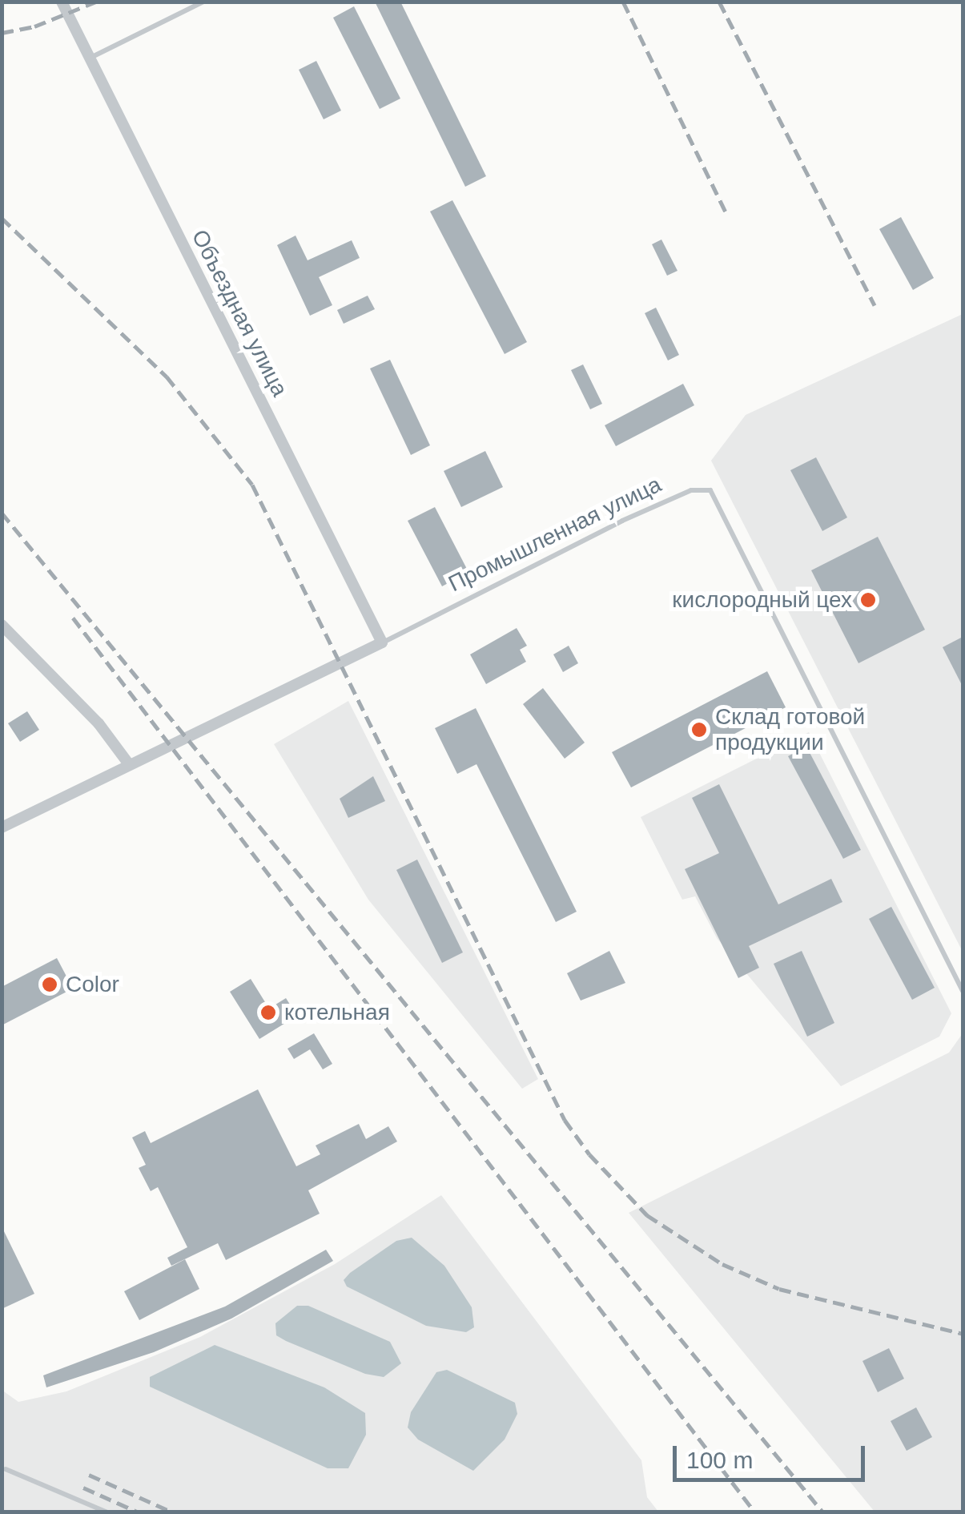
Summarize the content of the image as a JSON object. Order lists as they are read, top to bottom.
{
  "streets": {
    "street": ["Объездная улица", "Промышленная улица"]
  },
  "crossings": [
    ["Объездная улица", "Промышленная улица"]
  ],
  "places": [
    "кислородный цех",
    "Склад готовой продукции",
    "Color",
    "котельная"
  ],
  "scale_bar": "100 m"
}
